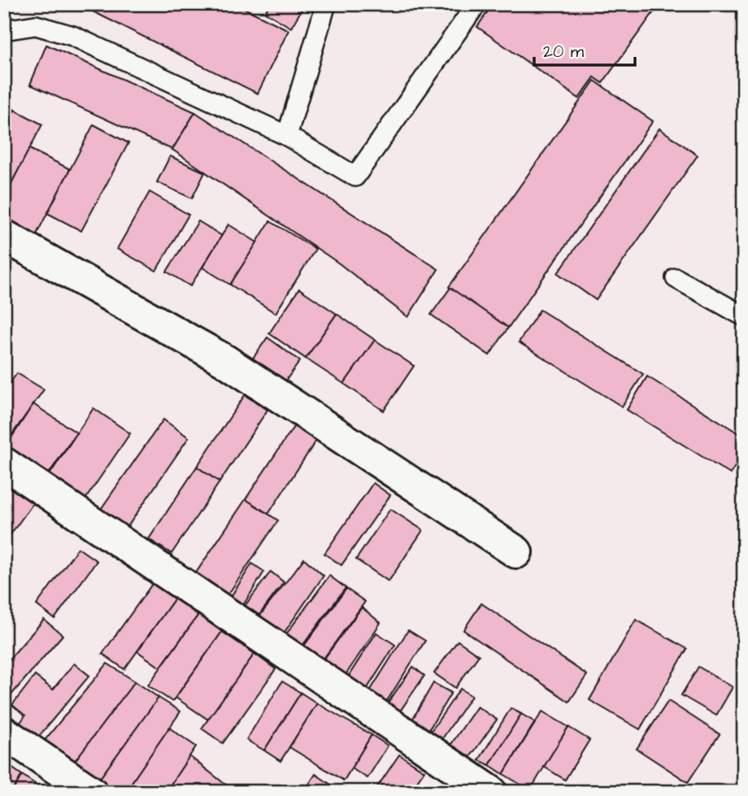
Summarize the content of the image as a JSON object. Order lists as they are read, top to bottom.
{
  "scale_bar": "20 m"
}
